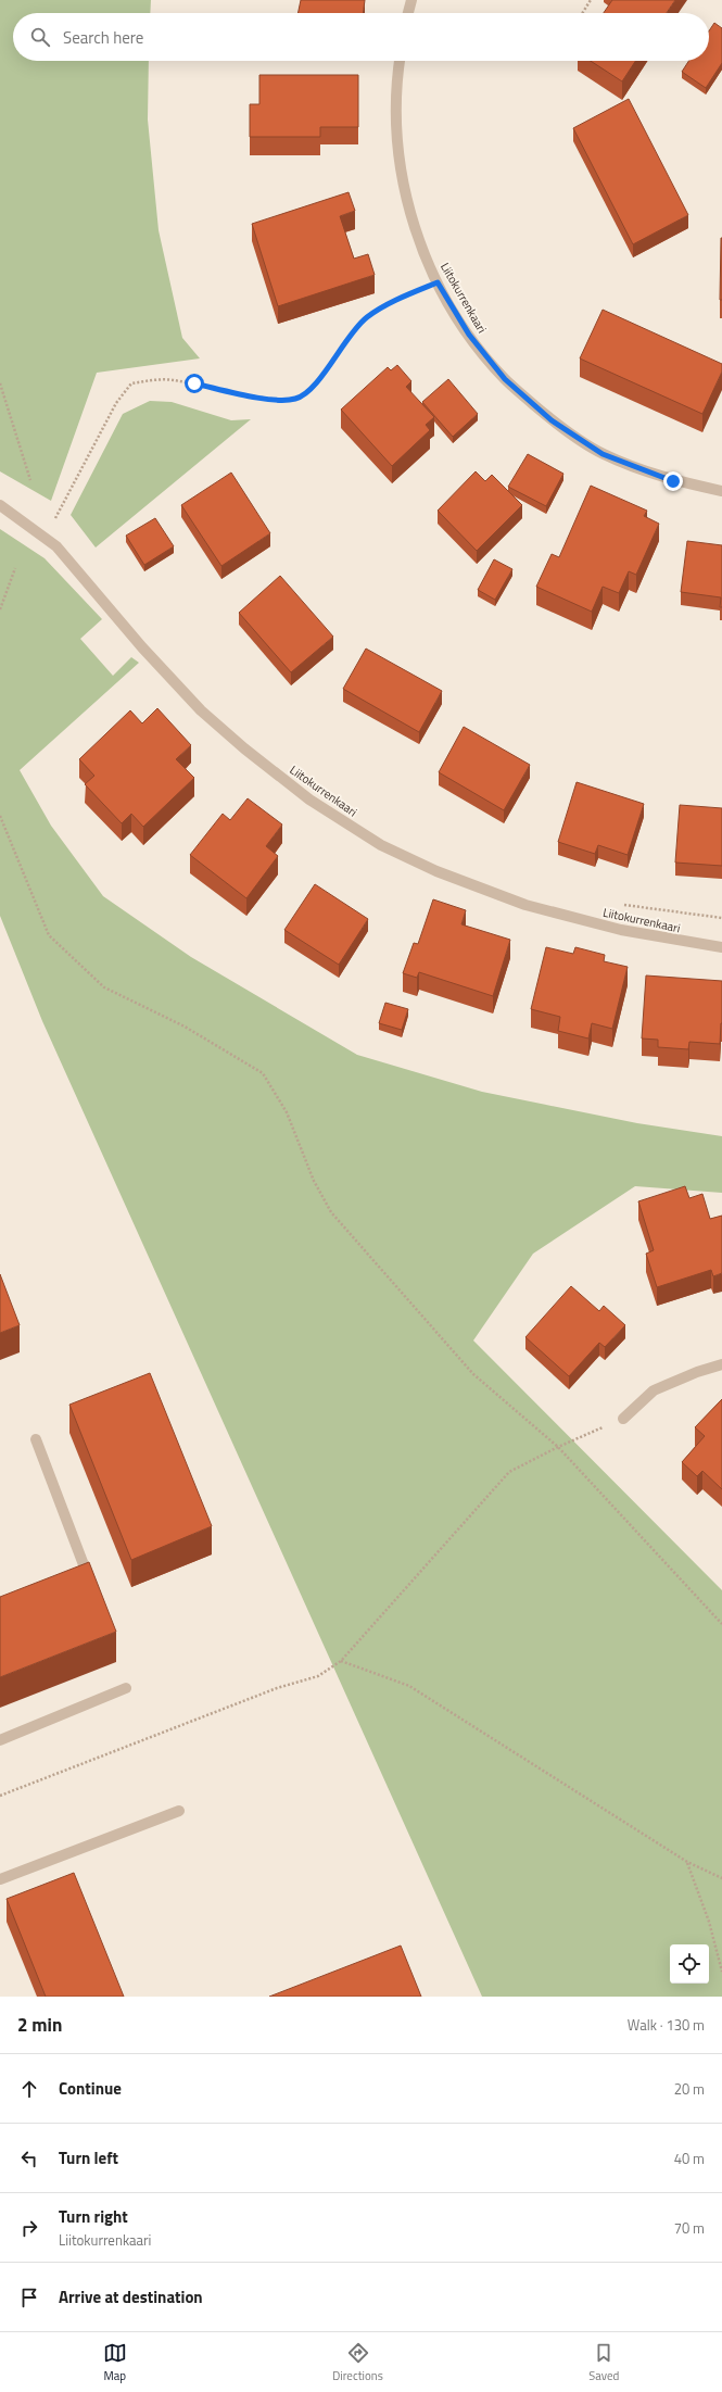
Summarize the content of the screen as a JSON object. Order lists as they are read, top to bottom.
{
  "streets": {
    "street": ["Liitokurrenkaari"]
  },
  "page": {
    "search": "Search here",
    "heading": ["2 min", "Walk · 130 m"],
    "list": [
      ["Continue", "20 m"],
      ["Turn left", "40 m"],
      ["Turn right", "Liitokurrenkaari", "70 m"],
      "Arrive at destination"
    ],
    "nav": ["Map", "Directions", "Saved"]
  }
}
